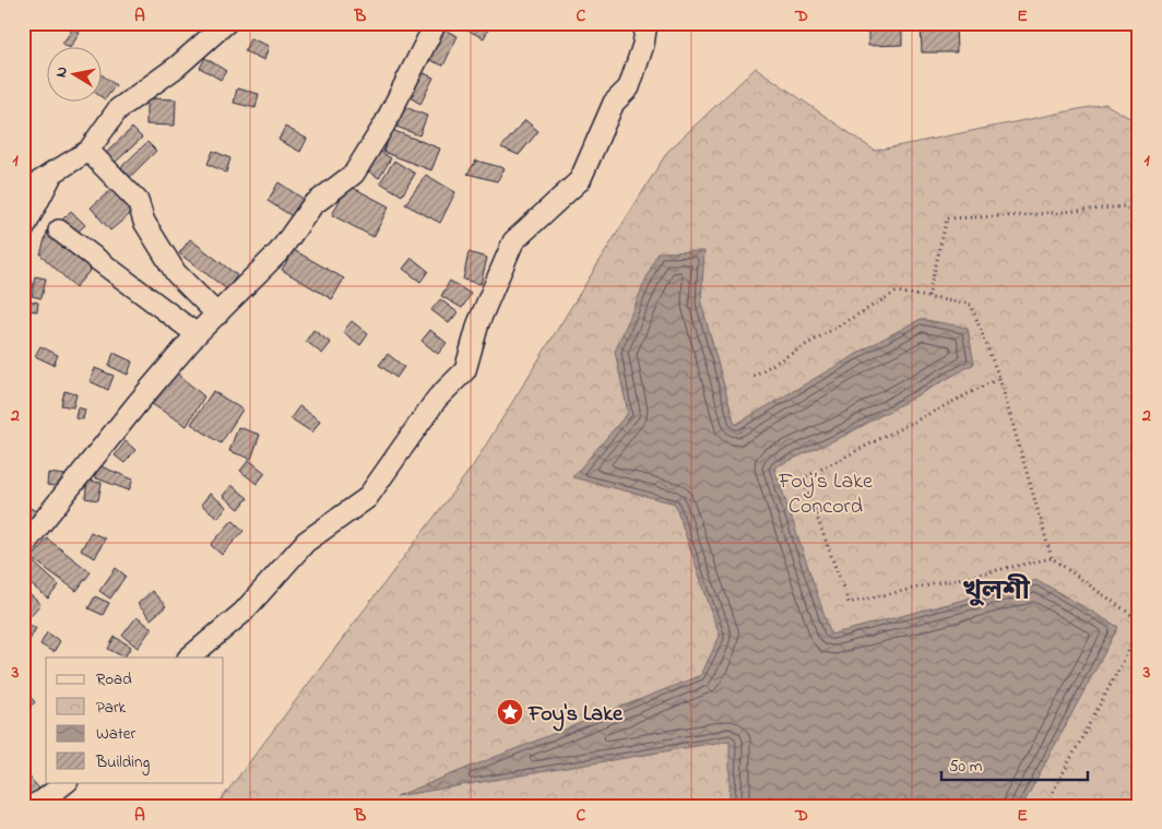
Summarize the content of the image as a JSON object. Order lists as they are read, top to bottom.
{
  "districts": ["খুলশী"],
  "parks": ["Foy’s Lake Concord"],
  "places": {
    "place": ["Foy's Lake"]
  },
  "legend": [
    "Road",
    "Park",
    "Water",
    "Building"
  ],
  "scale_bar": "50 m",
  "north": "left",
  "grid": {
    "columns": [
      "A",
      "B",
      "C",
      "D",
      "E"
    ],
    "rows": ["1", "2", "3"]
  }
}
